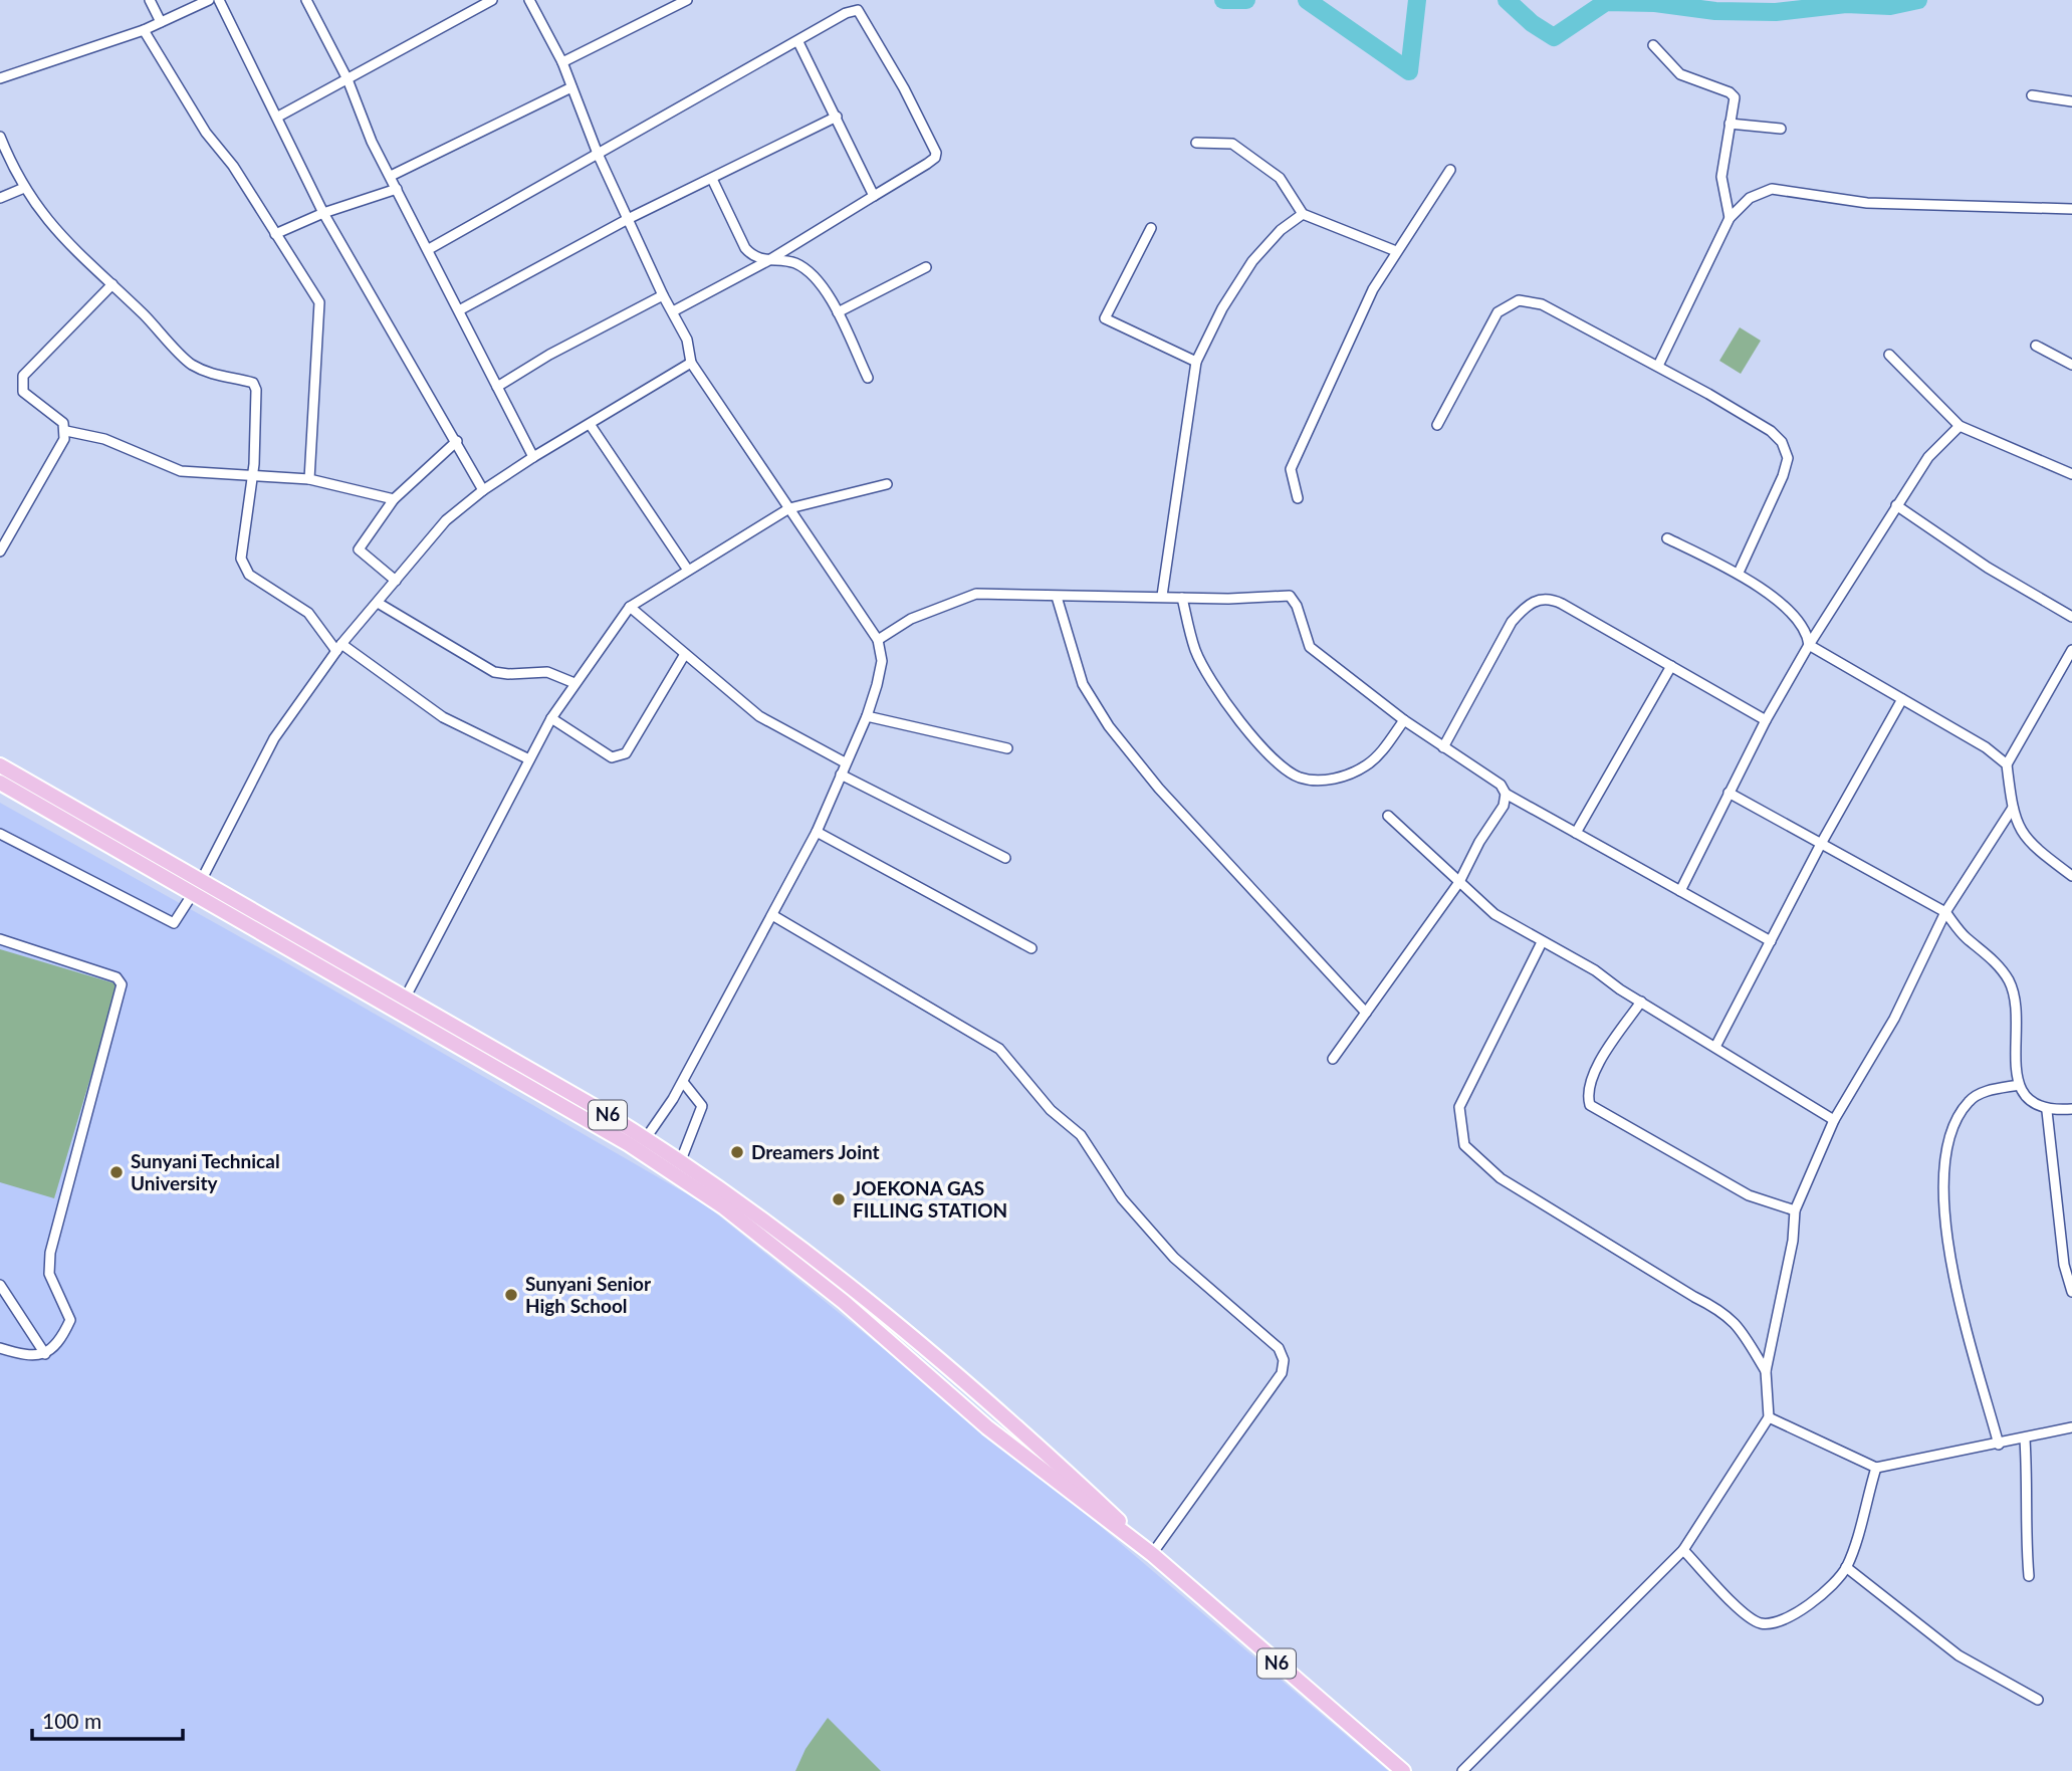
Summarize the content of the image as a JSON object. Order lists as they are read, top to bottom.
{
  "streets": {
    "main road": ["N6"]
  },
  "places": [
    "Dreamers Joint",
    "Sunyani Technical University",
    "JOEKONA GAS FILLING STATION",
    "Sunyani Senior High School"
  ],
  "scale_bar": "100 m"
}
